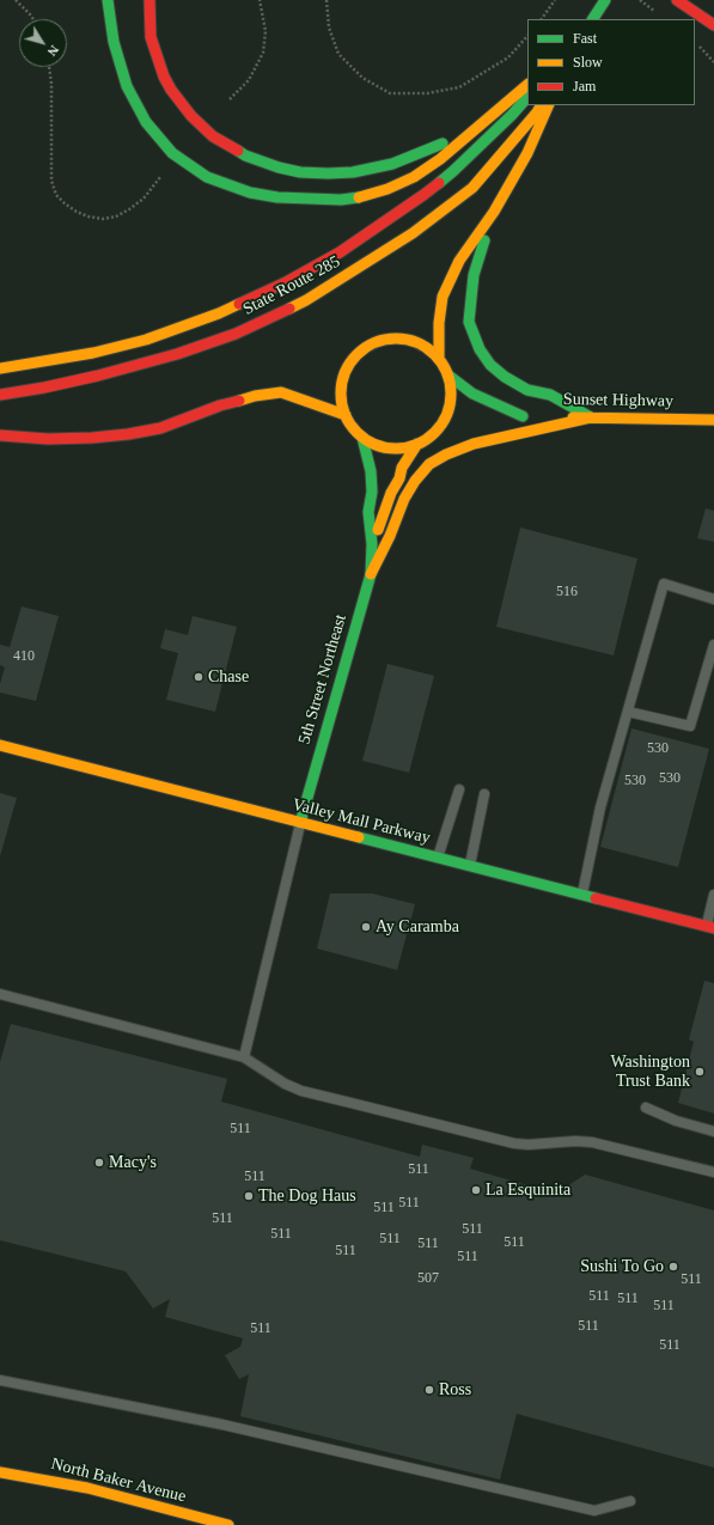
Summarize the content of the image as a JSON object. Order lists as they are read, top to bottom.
{
  "streets": {
    "main road": [
      "State Route 285",
      "Sunset Highway",
      "5th Street Northeast",
      "Valley Mall Parkway",
      "North Baker Avenue"
    ]
  },
  "crossings": [
    ["5th Street Northeast", "Valley Mall Parkway"]
  ],
  "places": [
    "Chase",
    "Ay Caramba",
    "Washington Trust Bank",
    "Macy's",
    "La Esquinita",
    "The Dog Haus",
    "Sushi To Go",
    "Ross"
  ],
  "house_numbers": [
    "516",
    "410",
    "530",
    "530",
    "530",
    "511",
    "511",
    "511",
    "511",
    "511",
    "511",
    "511",
    "511",
    "511",
    "511",
    "511",
    "511",
    "511",
    "507",
    "511",
    "511",
    "511",
    "511",
    "511",
    "511",
    "511"
  ],
  "legend": ["Fast", "Slow", "Jam"],
  "north": "bottom right"
}
